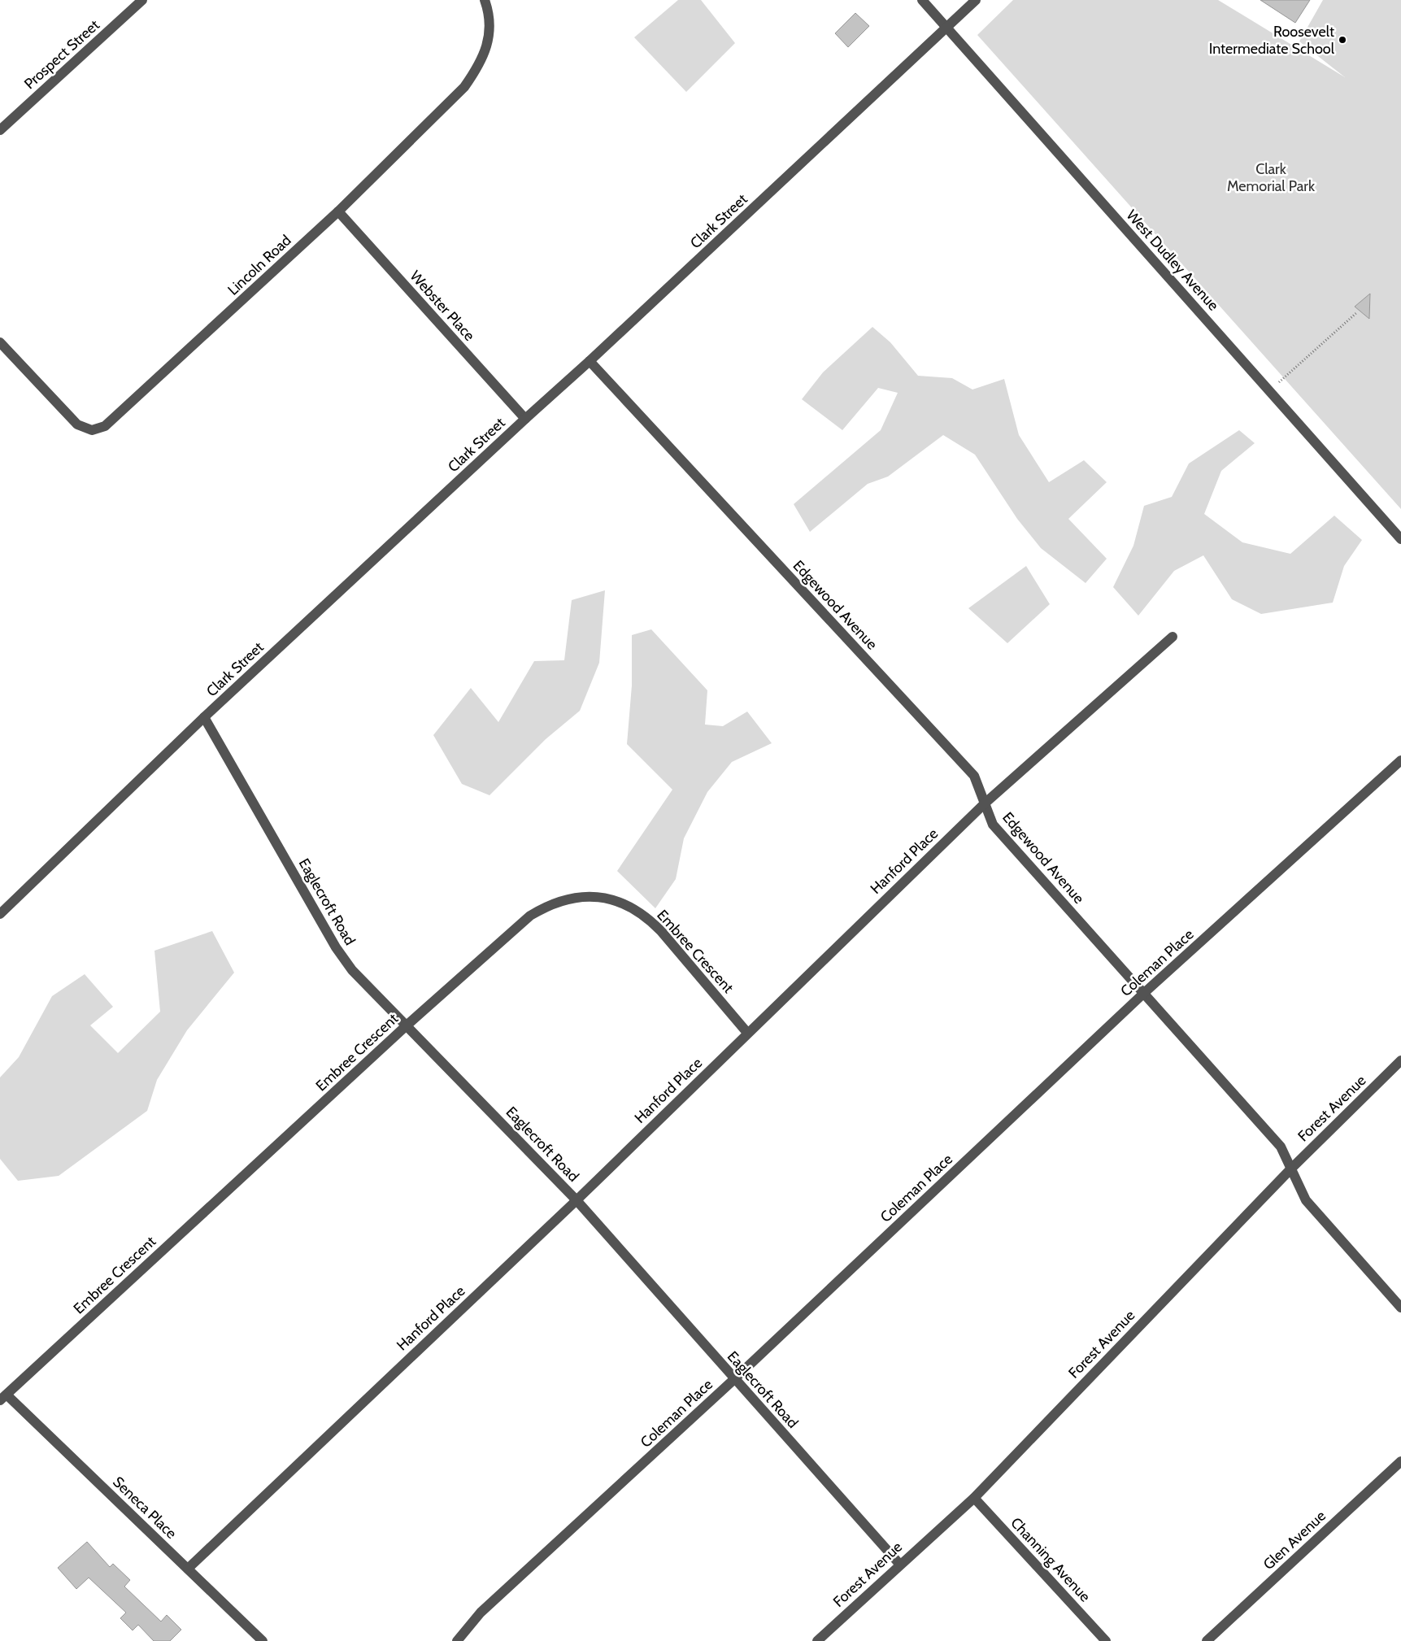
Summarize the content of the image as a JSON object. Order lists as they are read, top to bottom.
{
  "streets": {
    "street": [
      "Prospect Street",
      "Clark Street",
      "West Dudley Avenue",
      "Lincoln Road",
      "Webster Place",
      "Edgewood Avenue",
      "Hanford Place",
      "Eaglecroft Road",
      "Embree Crescent",
      "Coleman Place",
      "Forest Avenue",
      "Seneca Place",
      "Glen Avenue",
      "Channing Avenue"
    ]
  },
  "crossings": [
    ["Clark Street", "West Dudley Avenue"],
    ["Clark Street", "Webster Place"],
    ["Clark Street", "Edgewood Avenue"],
    ["Clark Street", "Eaglecroft Road"],
    ["Lincoln Road", "Webster Place"],
    ["Edgewood Avenue", "Hanford Place"],
    ["Edgewood Avenue", "Coleman Place"],
    ["Edgewood Avenue", "Forest Avenue"],
    ["Hanford Place", "Eaglecroft Road"],
    ["Hanford Place", "Embree Crescent"],
    ["Hanford Place", "Seneca Place"],
    ["Eaglecroft Road", "Embree Crescent"],
    ["Eaglecroft Road", "Coleman Place"],
    ["Eaglecroft Road", "Forest Avenue"],
    ["Embree Crescent", "Seneca Place"],
    ["Forest Avenue", "Channing Avenue"]
  ],
  "parks": ["Clark Memorial Park"],
  "places": ["Roosevelt Intermediate School"]
}
